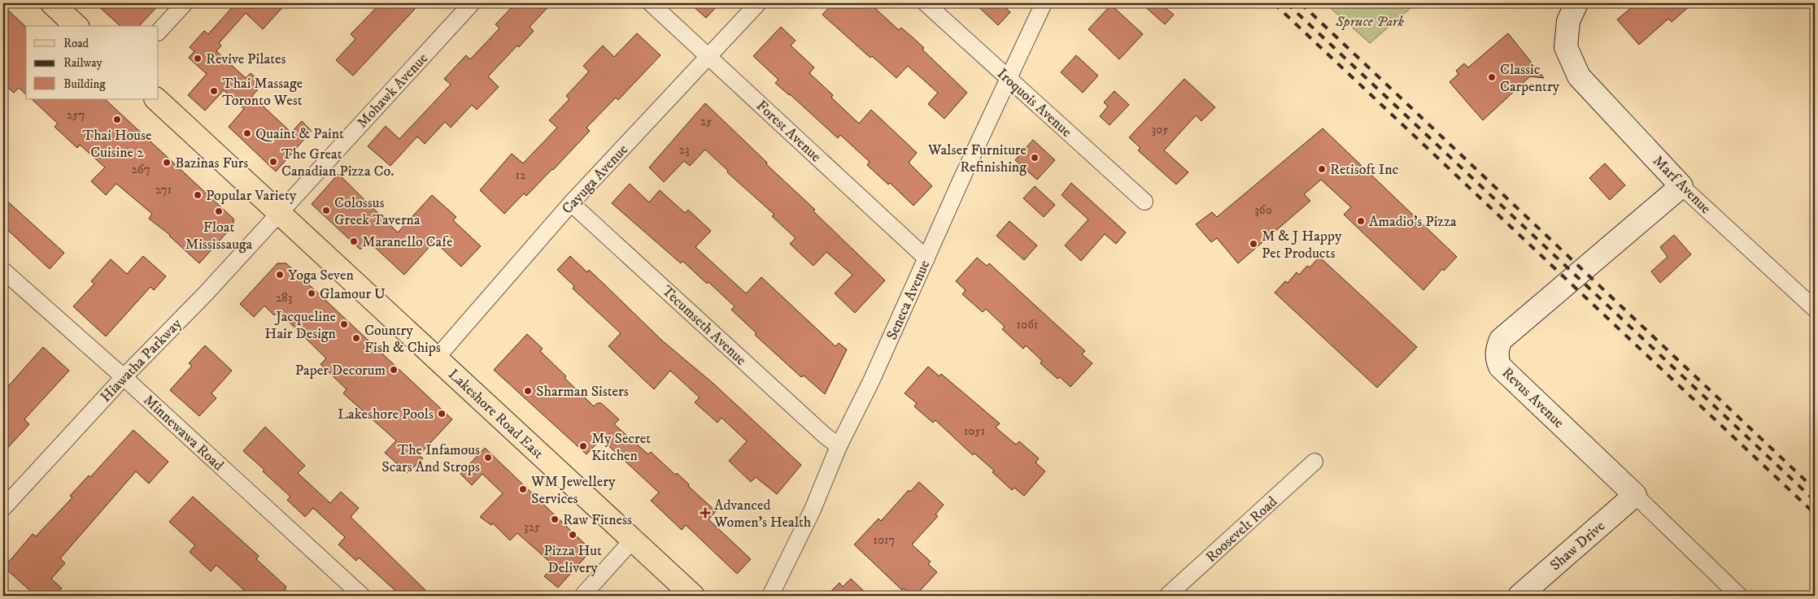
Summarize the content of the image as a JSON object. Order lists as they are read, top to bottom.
{
  "streets": {
    "main road": ["Lakeshore Road East"],
    "street": [
      "Mohawk Avenue",
      "Iroquois Avenue",
      "Forest Avenue",
      "Cayuga Avenue",
      "Marf Avenue",
      "Seneca Avenue",
      "Tecumseth Avenue",
      "Hiawatha Parkway",
      "Revus Avenue",
      "Minnewawa Road",
      "Roosevelt Road",
      "Shaw Drive"
    ]
  },
  "crossings": [
    ["Mohawk Avenue", "Hiawatha Parkway"],
    ["Mohawk Avenue", "Lakeshore Road East"],
    ["Iroquois Avenue", "Seneca Avenue"],
    ["Forest Avenue", "Cayuga Avenue"],
    ["Forest Avenue", "Seneca Avenue"],
    ["Cayuga Avenue", "Tecumseth Avenue"],
    ["Cayuga Avenue", "Lakeshore Road East"],
    ["Marf Avenue", "Revus Avenue"],
    ["Seneca Avenue", "Tecumseth Avenue"],
    ["Hiawatha Parkway", "Lakeshore Road East"],
    ["Hiawatha Parkway", "Minnewawa Road"],
    ["Revus Avenue", "Shaw Drive"]
  ],
  "parks": ["Spruce Park"],
  "places": {
    "other": [
      "Revive Pilates",
      "Classic Carpentry",
      "Thai Massage Toronto West",
      "Thai House Cuisine 2",
      "Quaint & Paint",
      "Walser Furniture Refinishing",
      "The Great Canadian Pizza Co.",
      "Bazinas Furs",
      "Retisoft Inc",
      "Popular Variety",
      "Colossus Greek Taverna",
      "Float Mississauga",
      "Amadio's Pizza",
      "Maranello Cafe",
      "M & J Happy Pet Products",
      "Yoga Seven",
      "Glamour U",
      "Jacqueline Hair Design",
      "Country Fish & Chips",
      "Paper Decorum",
      "Sharman Sisters",
      "Lakeshore Pools",
      "My Secret Kitchen",
      "The Infamous Scars And Strops",
      "WM Jewellery Services",
      "Raw Fitness",
      "Pizza Hut Delivery"
    ],
    "health": ["Advanced Women’s Health"]
  },
  "house_numbers": [
    "257",
    "25",
    "305",
    "23",
    "267",
    "12",
    "271",
    "360",
    "283",
    "1061",
    "1051",
    "325",
    "1017"
  ],
  "legend": ["Road", "Railway", "Building"]
}
